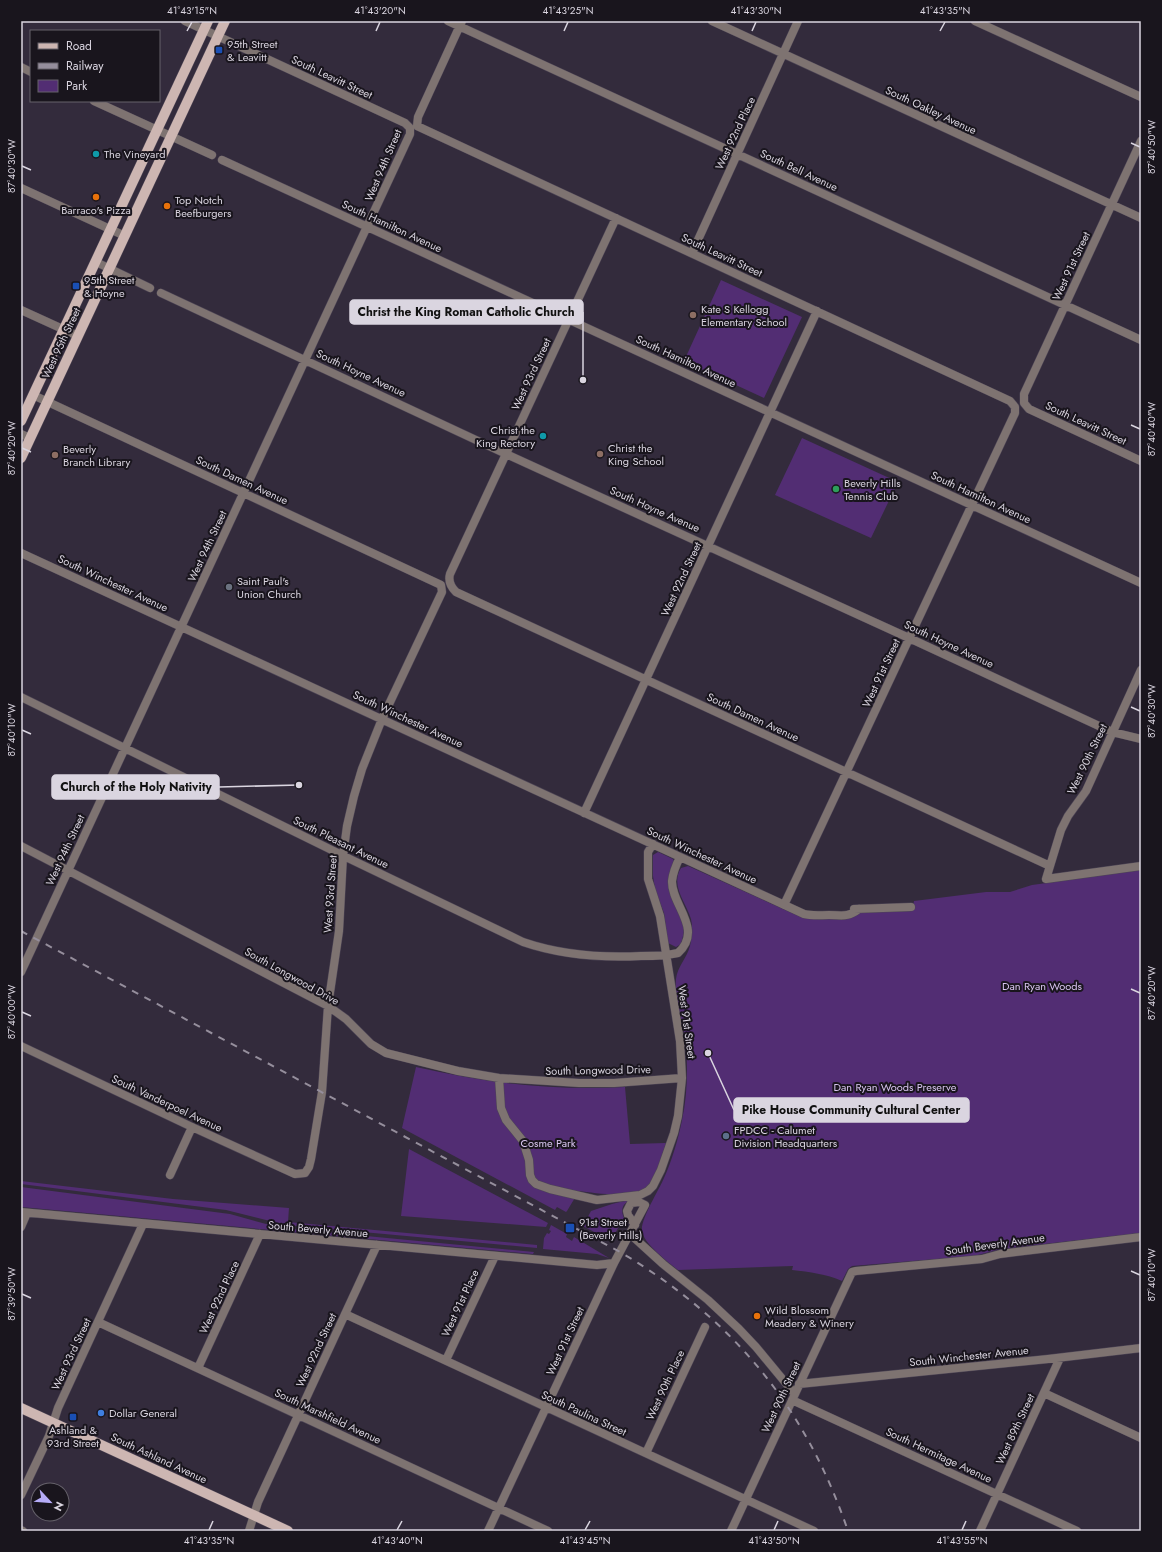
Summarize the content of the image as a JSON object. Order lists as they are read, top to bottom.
{
  "streets": {
    "main road": ["West 95th Street", "South Ashland Avenue"],
    "street": [
      "South Leavitt Street",
      "South Oakley Avenue",
      "West 92nd Place",
      "West 94th Street",
      "South Bell Avenue",
      "South Hamilton Avenue",
      "West 91st Street",
      "South Hoyne Avenue",
      "West 93rd Street",
      "South Damen Avenue",
      "West 92nd Street",
      "South Winchester Avenue",
      "West 90th Street",
      "South Pleasant Avenue",
      "South Longwood Drive",
      "South Vanderpoel Avenue",
      "South Beverly Avenue",
      "West 91st Place",
      "West 90th Place",
      "South Paulina Street",
      "South Marshfield Avenue",
      "West 89th Street",
      "South Hermitage Avenue"
    ]
  },
  "crossings": [
    ["South Leavitt Street", "West 92nd Place"],
    ["South Leavitt Street", "West 94th Street"],
    ["South Leavitt Street", "West 91st Street"],
    ["South Leavitt Street", "West 95th Street"],
    ["South Leavitt Street", "West 93rd Street"],
    ["South Leavitt Street", "West 92nd Street"],
    ["South Oakley Avenue", "West 92nd Place"],
    ["South Oakley Avenue", "West 91st Street"],
    ["West 92nd Place", "South Bell Avenue"],
    ["West 92nd Place", "South Beverly Avenue"],
    ["West 92nd Place", "South Marshfield Avenue"],
    ["West 94th Street", "South Bell Avenue"],
    ["West 94th Street", "South Hamilton Avenue"],
    ["West 94th Street", "South Hoyne Avenue"],
    ["West 94th Street", "South Damen Avenue"],
    ["West 94th Street", "South Winchester Avenue"],
    ["West 94th Street", "South Pleasant Avenue"],
    ["West 94th Street", "South Longwood Drive"],
    ["South Bell Avenue", "West 91st Street"],
    ["South Hamilton Avenue", "West 91st Street"],
    ["South Hamilton Avenue", "West 93rd Street"],
    ["South Hamilton Avenue", "West 92nd Street"],
    ["West 91st Street", "South Hoyne Avenue"],
    ["West 91st Street", "South Damen Avenue"],
    ["West 91st Street", "South Winchester Avenue"],
    ["West 91st Street", "South Pleasant Avenue"],
    ["West 91st Street", "South Longwood Drive"],
    ["West 91st Street", "South Beverly Avenue"],
    ["West 91st Street", "South Paulina Street"],
    ["West 91st Street", "South Marshfield Avenue"],
    ["West 91st Street", "South Hermitage Avenue"],
    ["West 95th Street", "South Damen Avenue"],
    ["South Hoyne Avenue", "West 93rd Street"],
    ["South Hoyne Avenue", "West 92nd Street"],
    ["South Hoyne Avenue", "West 90th Street"],
    ["West 93rd Street", "South Damen Avenue"],
    ["West 93rd Street", "South Winchester Avenue"],
    ["West 93rd Street", "South Pleasant Avenue"],
    ["West 93rd Street", "South Longwood Drive"],
    ["West 93rd Street", "South Vanderpoel Avenue"],
    ["West 93rd Street", "South Beverly Avenue"],
    ["West 93rd Street", "South Marshfield Avenue"],
    ["West 93rd Street", "South Ashland Avenue"],
    ["South Damen Avenue", "West 92nd Street"],
    ["South Damen Avenue", "West 90th Street"],
    ["West 92nd Street", "South Winchester Avenue"],
    ["West 92nd Street", "South Beverly Avenue"],
    ["West 92nd Street", "South Paulina Street"],
    ["West 92nd Street", "South Marshfield Avenue"],
    ["West 92nd Street", "South Ashland Avenue"],
    ["South Winchester Avenue", "West 90th Street"],
    ["South Winchester Avenue", "West 89th Street"],
    ["West 90th Street", "South Beverly Avenue"],
    ["West 90th Street", "South Paulina Street"],
    ["West 90th Street", "South Hermitage Avenue"],
    ["South Beverly Avenue", "West 91st Place"],
    ["West 91st Place", "South Paulina Street"],
    ["West 90th Place", "South Paulina Street"],
    ["West 89th Street", "South Hermitage Avenue"]
  ],
  "parks": ["Dan Ryan Woods", "Dan Ryan Woods Preserve", "Cosme Park"],
  "places": {
    "transit": [
      "95th Street & Leavitt",
      "95th Street & Hoyne",
      "91st Street (Beverly Hills)",
      "Ashland & 93rd Street"
    ],
    "other": [
      "The Vineyard",
      "Barraco's Pizza",
      "Top Notch Beefburgers",
      "Kate S Kellogg Elementary School",
      "Christ the King Roman Catholic Church",
      "Christ the King Rectory",
      "Christ the King School",
      "Beverly Branch Library",
      "Beverly Hills Tennis Club",
      "Saint Paul's Union Church",
      "Church of the Holy Nativity",
      "Pike House Community Cultural Center",
      "FPDCC - Calumet Division Headquarters",
      "Wild Blossom Meadery & Winery",
      "Dollar General"
    ]
  },
  "legend": ["Road", "Railway", "Park"],
  "north": "bottom right",
  "coordinates": [
    "41°43'15\"N",
    "41°43'20\"N",
    "41°43'25\"N",
    "41°43'30\"N",
    "41°43'35\"N",
    "87°40'50\"W",
    "87°40'30\"W",
    "87°40'40\"W",
    "87°40'20\"W",
    "87°40'10\"W",
    "87°40'00\"W",
    "87°39'50\"W",
    "41°43'40\"N",
    "41°43'45\"N",
    "41°43'50\"N",
    "41°43'55\"N"
  ]
}
